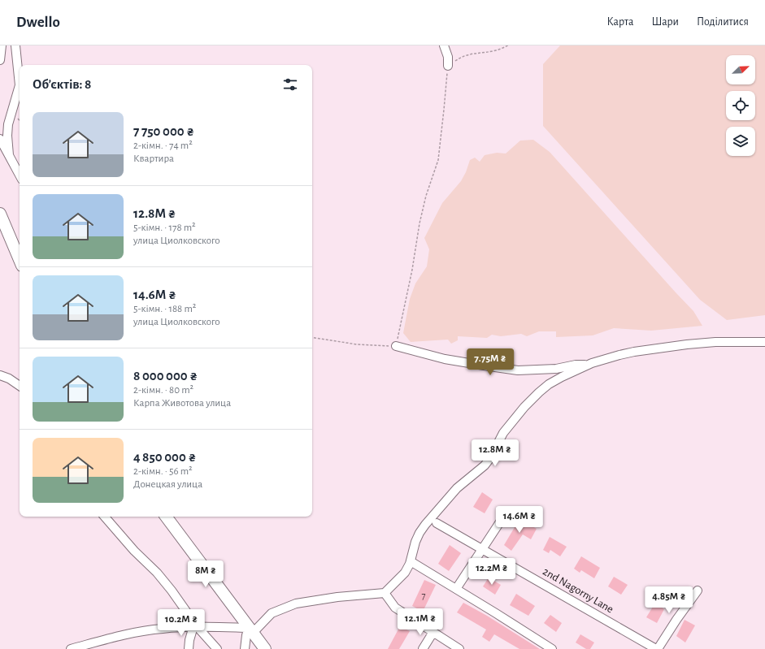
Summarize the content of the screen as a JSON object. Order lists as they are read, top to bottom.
{
  "streets": {
    "street": ["2nd Nagorny Lane"]
  },
  "house_numbers": ["7"],
  "north": "top right",
  "page": {
    "header": "Dwello",
    "nav": ["Карта", "Шари", "Поділитися"],
    "heading": "Об’єктів: 8",
    "list": [
      {
        "name": "7 750 000 ₴",
        "note": "2-кімн. · 74 m² · Квартира"
      },
      {
        "name": "12.8M ₴",
        "note": "5-кімн. · 178 m² · улица Циолковского"
      },
      {
        "name": "14.6M ₴",
        "note": "5-кімн. · 188 m² · улица Циолковского"
      },
      {
        "name": "8 000 000 ₴",
        "note": "2-кімн. · 80 m² · Карпа Животова улица"
      },
      {
        "name": "4 850 000 ₴",
        "note": "2-кімн. · 56 m² · Донецкая улица"
      }
    ],
    "price": [
      "7.75M ₴",
      "12.8M ₴",
      "14.6M ₴",
      "12.2M ₴",
      "8M ₴",
      "4.85M ₴",
      "12.1M ₴",
      "10.2M ₴"
    ]
  }
}
